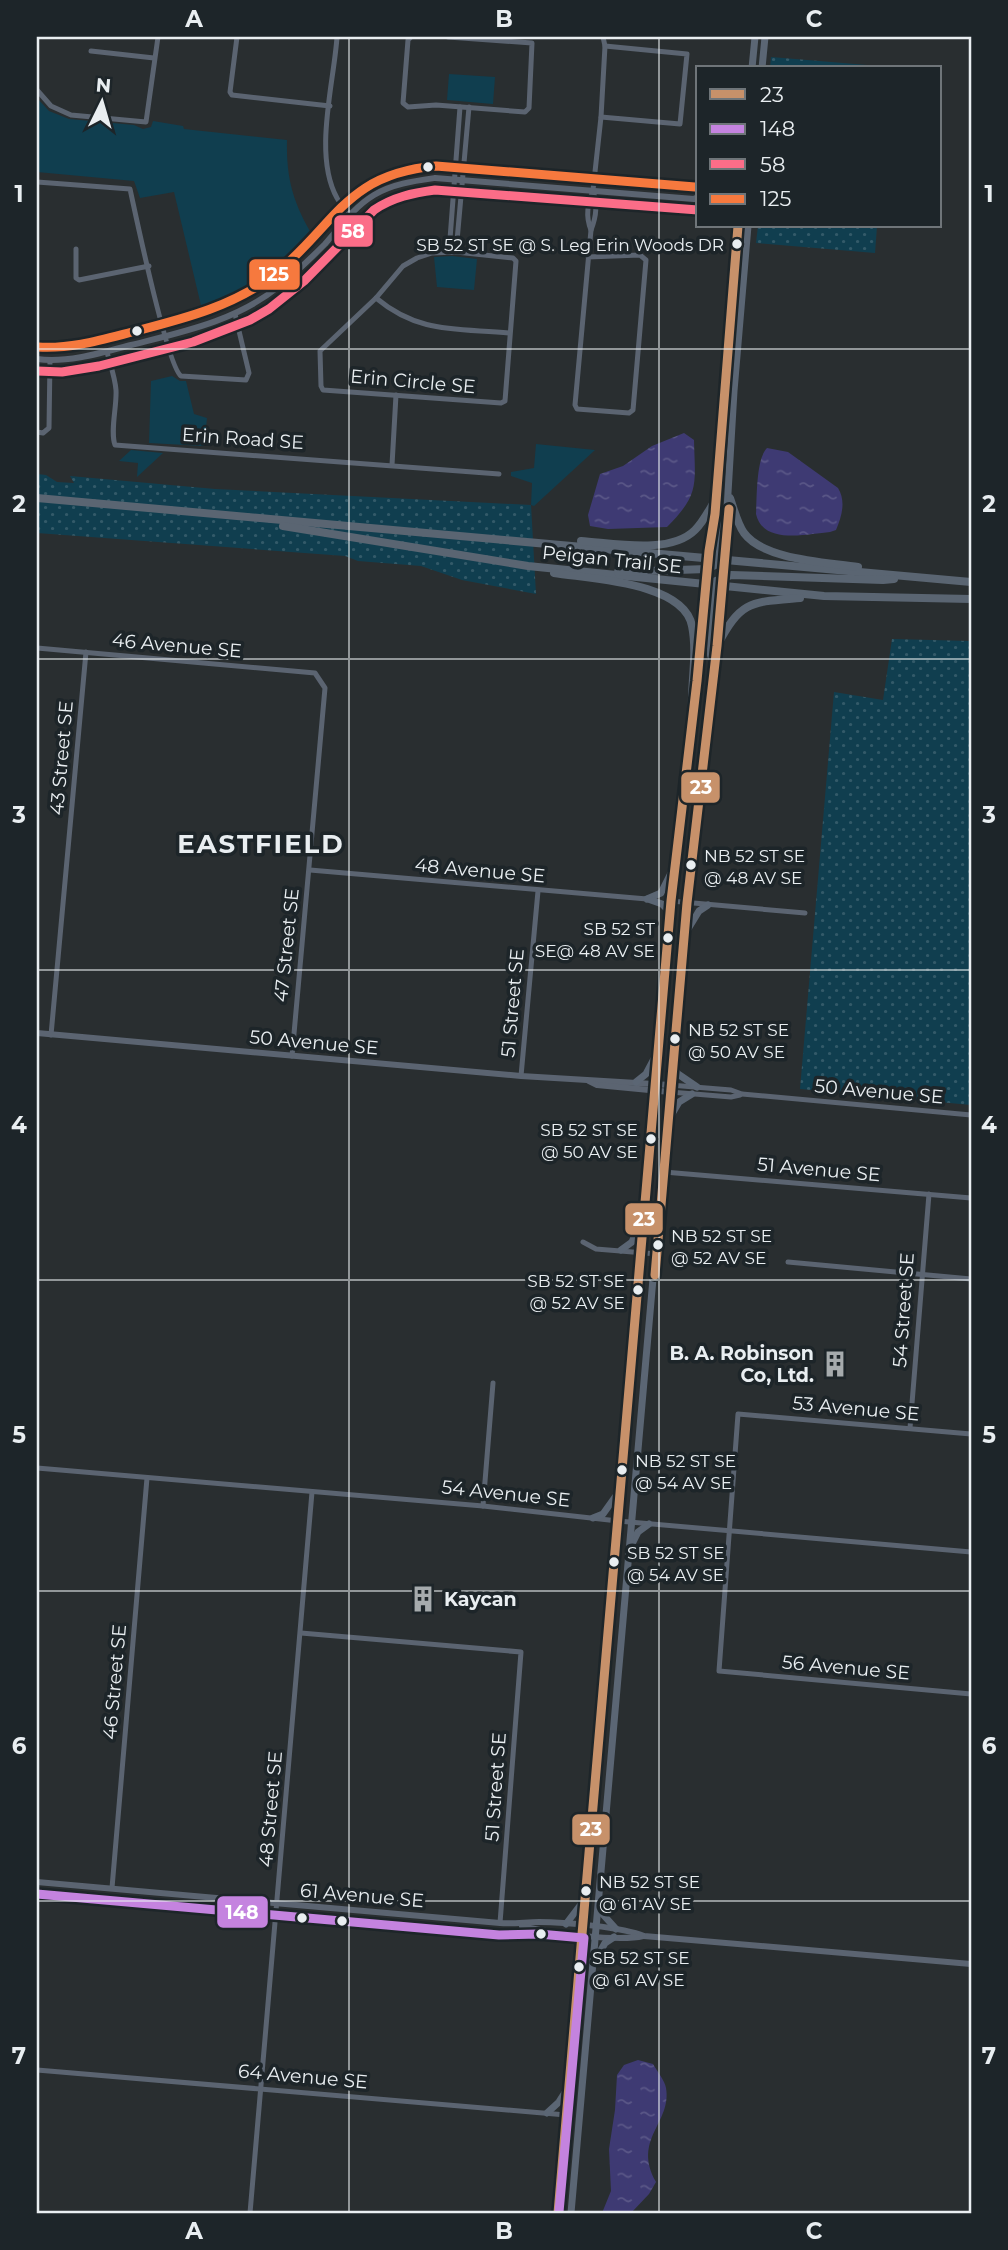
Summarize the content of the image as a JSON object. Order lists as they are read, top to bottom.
{
  "streets": {
    "main road": ["Peigan Trail SE"],
    "street": [
      "Erin Circle SE",
      "Erin Road SE",
      "46 Avenue SE",
      "43 Street SE",
      "48 Avenue SE",
      "47 Street SE",
      "51 Street SE",
      "50 Avenue SE",
      "51 Avenue SE",
      "54 Street SE",
      "53 Avenue SE",
      "54 Avenue SE",
      "56 Avenue SE",
      "46 Street SE",
      "48 Street SE",
      "61 Avenue SE",
      "64 Avenue SE"
    ]
  },
  "crossings": [
    ["46 Avenue SE", "43 Street SE"],
    ["46 Avenue SE", "47 Street SE"],
    ["43 Street SE", "50 Avenue SE"],
    ["48 Avenue SE", "47 Street SE"],
    ["48 Avenue SE", "51 Street SE"],
    ["47 Street SE", "50 Avenue SE"],
    ["51 Street SE", "50 Avenue SE"],
    ["51 Street SE", "48 Street SE"],
    ["51 Street SE", "61 Avenue SE"],
    ["51 Avenue SE", "54 Street SE"],
    ["54 Street SE", "53 Avenue SE"],
    ["53 Avenue SE", "54 Avenue SE"],
    ["53 Avenue SE", "56 Avenue SE"],
    ["54 Avenue SE", "56 Avenue SE"],
    ["54 Avenue SE", "46 Street SE"],
    ["54 Avenue SE", "48 Street SE"],
    ["46 Street SE", "61 Avenue SE"],
    ["48 Street SE", "61 Avenue SE"],
    ["48 Street SE", "64 Avenue SE"]
  ],
  "districts": ["EASTFIELD"],
  "places": {
    "other": [
      "SB 52 ST SE @ S. Leg Erin Woods DR",
      "NB 52 ST SE @ 48 AV SE",
      "SB 52 ST SE@ 48 AV SE",
      "NB 52 ST SE @ 50 AV SE",
      "SB 52 ST SE @ 50 AV SE",
      "NB 52 ST SE @ 52 AV SE",
      "SB 52 ST SE @ 52 AV SE",
      "NB 52 ST SE @ 54 AV SE",
      "SB 52 ST SE @ 54 AV SE",
      "NB 52 ST SE @ 61 AV SE",
      "SB 52 ST SE @ 61 AV SE"
    ],
    "building": ["B. A. Robinson Co, Ltd.", "Kaycan"]
  },
  "lines": [
    "transit line 125",
    "transit line 58",
    "transit line 23",
    "transit line 148"
  ],
  "legend": [
    "23",
    "148",
    "58",
    "125"
  ],
  "north": "top",
  "grid": {
    "columns": ["A", "B", "C"],
    "rows": [
      "1",
      "2",
      "3",
      "4",
      "5",
      "6",
      "7"
    ]
  }
}
